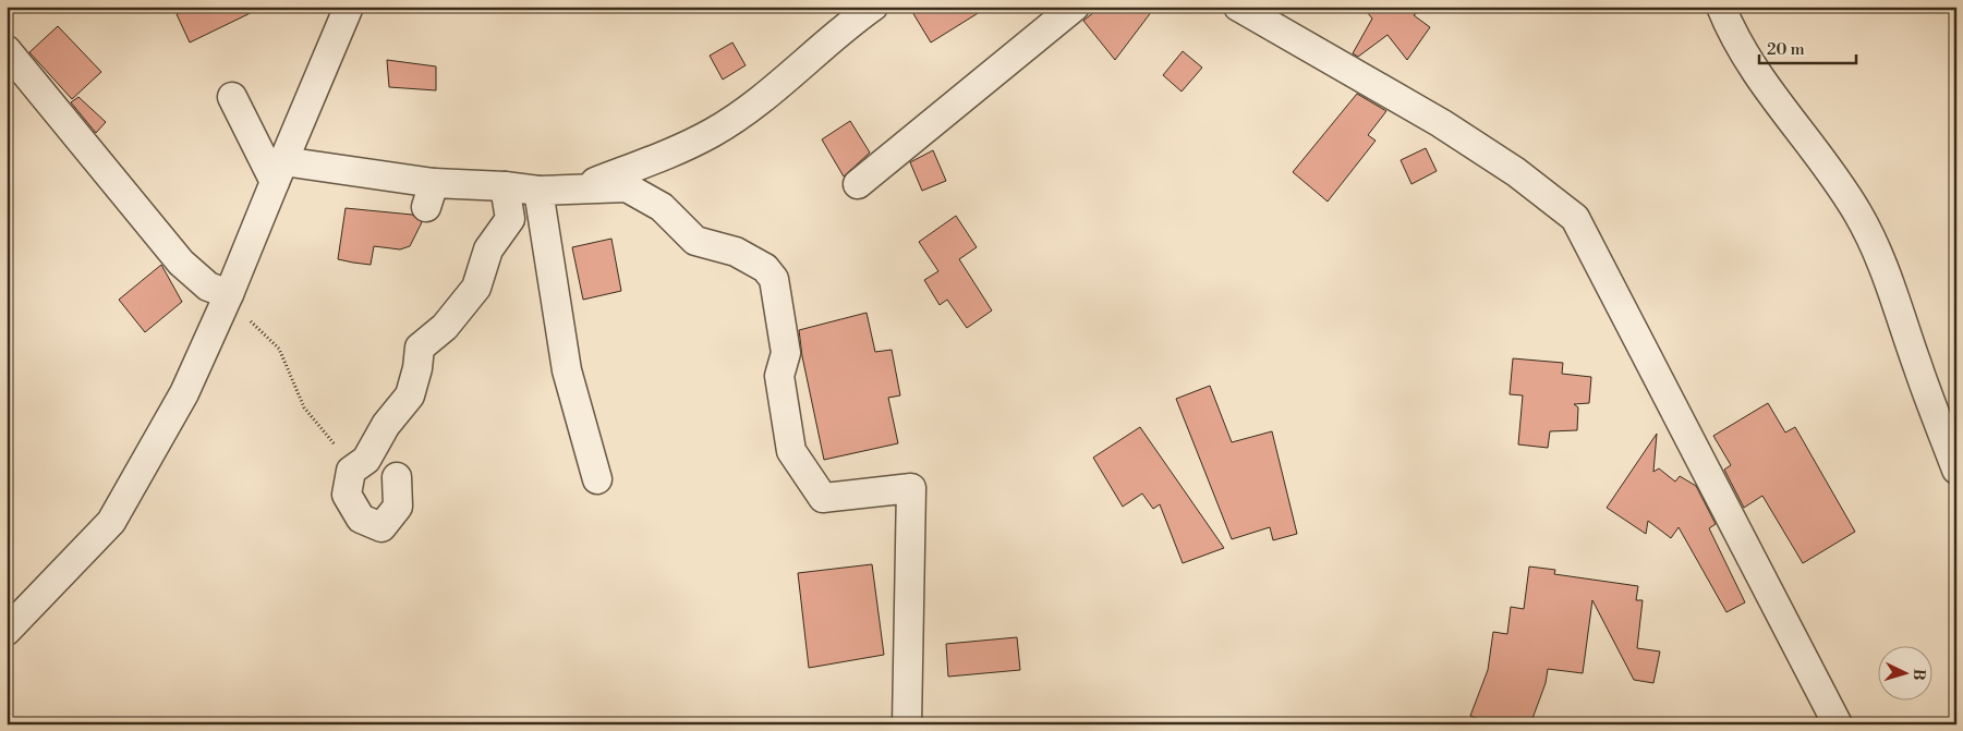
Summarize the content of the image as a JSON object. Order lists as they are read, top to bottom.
{
  "scale_bar": "20 m",
  "north": "right"
}
